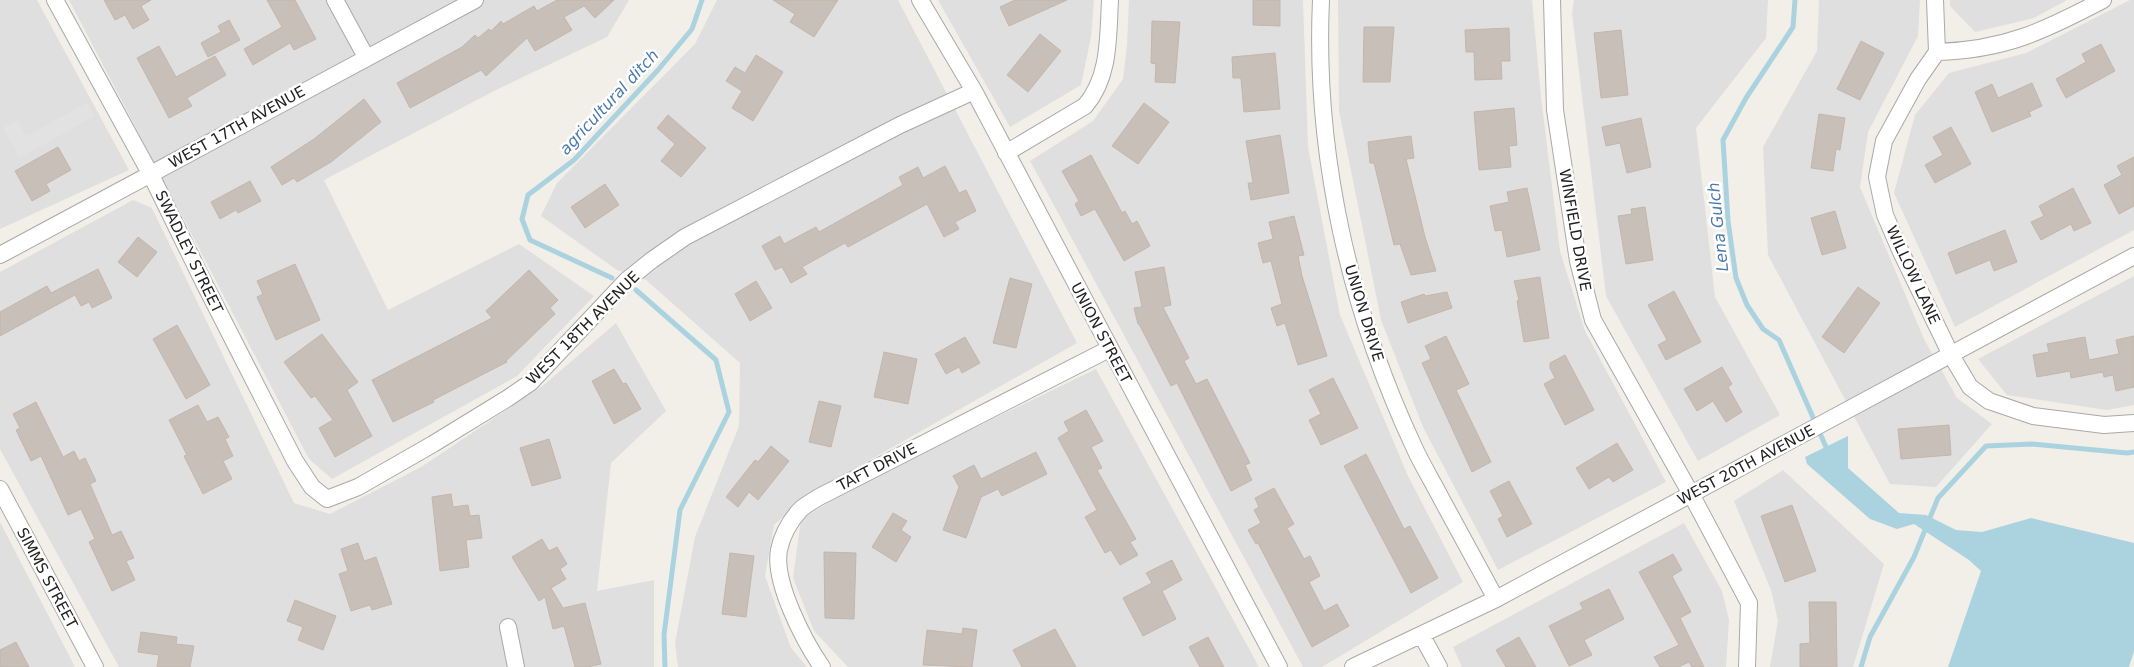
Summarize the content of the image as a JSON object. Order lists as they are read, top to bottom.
{
  "streets": {
    "street": [
      "WEST 17TH AVENUE",
      "WINFIELD DRIVE",
      "SWADLEY STREET",
      "WILLOW LANE",
      "UNION DRIVE",
      "WEST 18TH AVENUE",
      "UNION STREET",
      "WEST 20TH AVENUE",
      "TAFT DRIVE",
      "SIMMS STREET"
    ]
  },
  "crossings": [
    ["WEST 17TH AVENUE", "SWADLEY STREET"],
    ["WINFIELD DRIVE", "WEST 20TH AVENUE"],
    ["SWADLEY STREET", "WEST 18TH AVENUE"],
    ["WILLOW LANE", "WEST 20TH AVENUE"],
    ["UNION DRIVE", "WEST 20TH AVENUE"],
    ["WEST 18TH AVENUE", "UNION STREET"],
    ["UNION STREET", "TAFT DRIVE"]
  ],
  "water": ["agricultural ditch", "Lena Gulch"]
}
